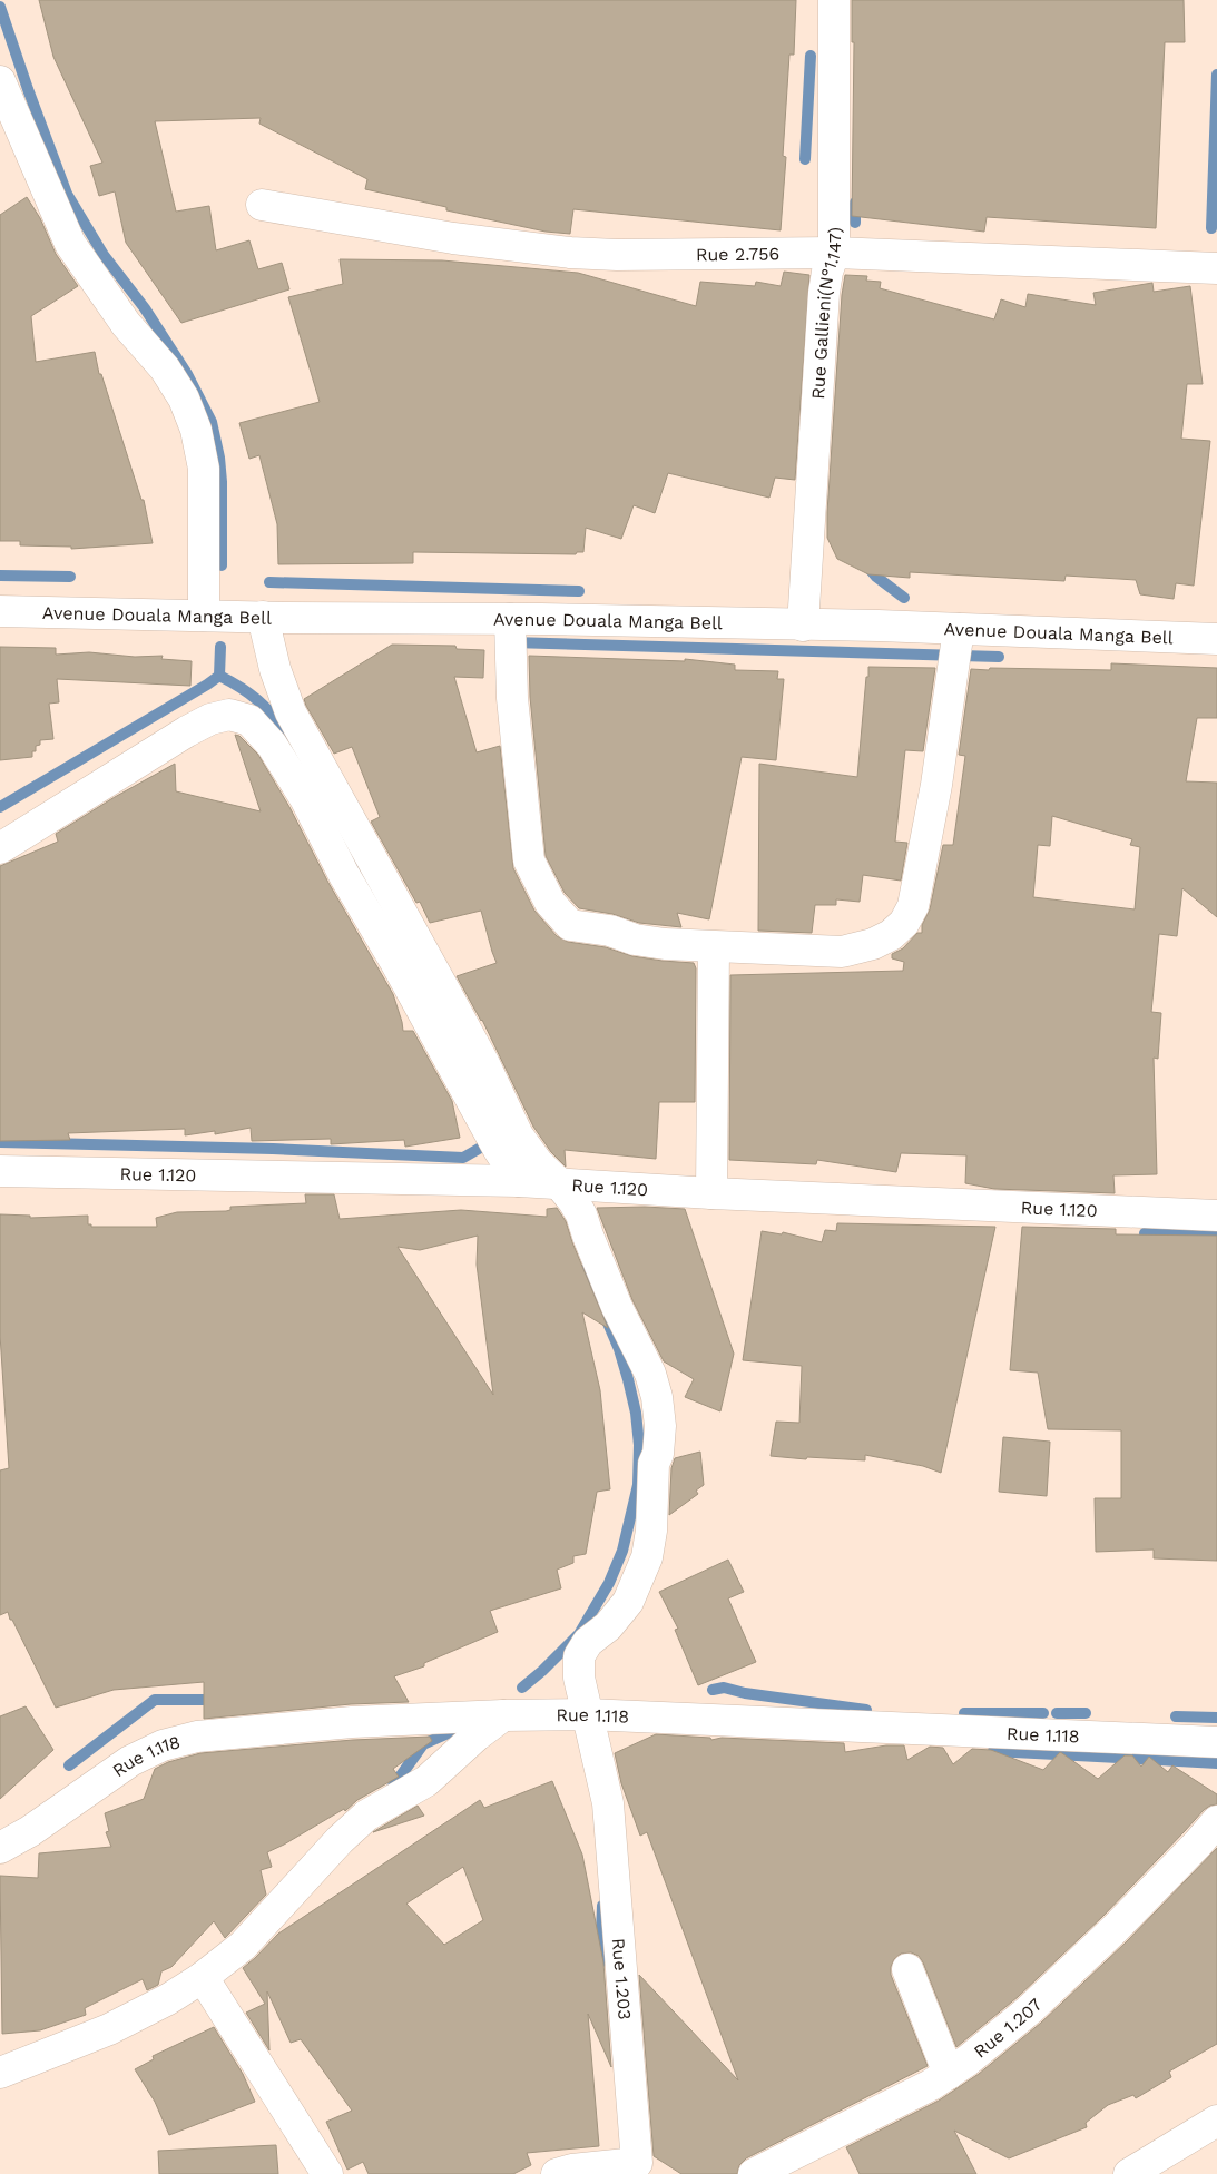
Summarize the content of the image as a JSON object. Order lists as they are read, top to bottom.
{
  "streets": {
    "street": [
      "Rue 2.756",
      "Rue Gallieni(N°1.147)",
      "Avenue Douala Manga Bell",
      "Rue 1.120",
      "Rue 1.118",
      "Rue 1.203",
      "Rue 1.207"
    ]
  },
  "crossings": [
    ["Rue 2.756", "Rue Gallieni(N°1.147)"],
    ["Rue Gallieni(N°1.147)", "Avenue Douala Manga Bell"],
    ["Avenue Douala Manga Bell", "Rue 1.203"],
    ["Rue 1.120", "Rue 1.203"],
    ["Rue 1.118", "Rue 1.203"]
  ]
}
